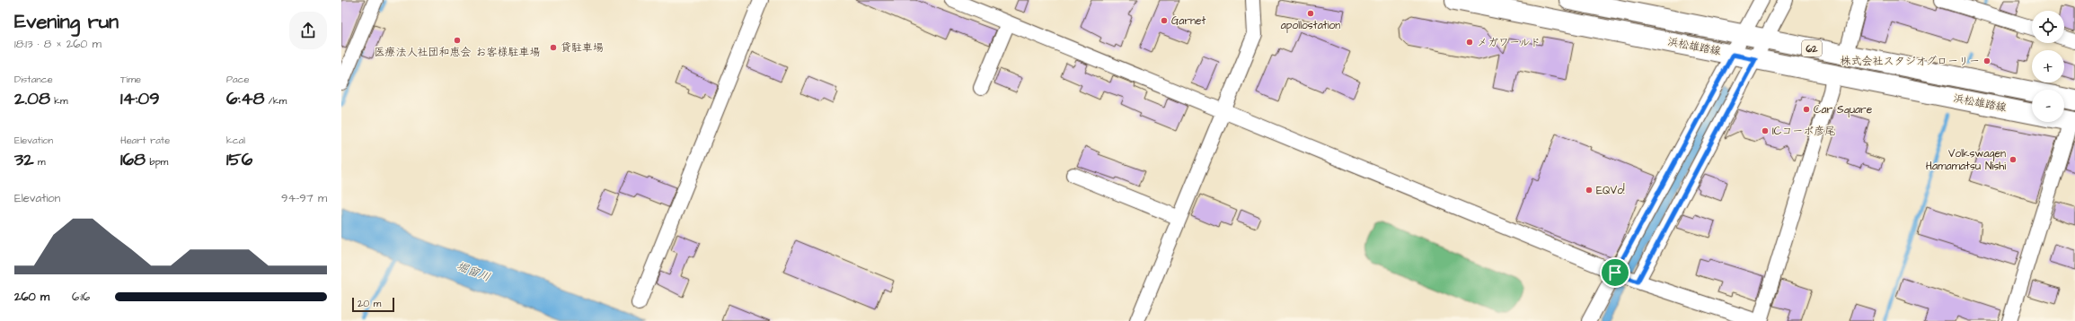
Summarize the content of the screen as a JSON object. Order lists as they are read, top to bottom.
{
  "streets": {
    "main road": ["浜松雄踏線", "62"]
  },
  "water": ["堀留川"],
  "places": [
    "apollostation",
    "Garnet",
    "医療法人社団和恵会 お客様駐車場",
    "メガワールド",
    "貸駐車場",
    "株式会社スタジオグローリー",
    "Car Square",
    "ICコーポ彦尾",
    "Volkswagen Hamamatsu Nishi",
    "EQVo!"
  ],
  "scale_bar": "20 m",
  "page": {
    "heading": ["Evening run", "18:13 · 8 × 260 m"],
    "map_buttons": ["+", "−"],
    "stats": [
      ["Distance", "2.08 km"],
      ["Time", "14:09"],
      ["Pace", "6:48 /km"],
      ["Elevation", "32 m"],
      ["Heart rate", "168 bpm"],
      ["kcal", "156"]
    ],
    "chart": ["Elevation", "94–97 m"],
    "list": [
      {
        "name": "260 m",
        "note": "6:16"
      }
    ],
    "scale": "20 m"
  }
}
